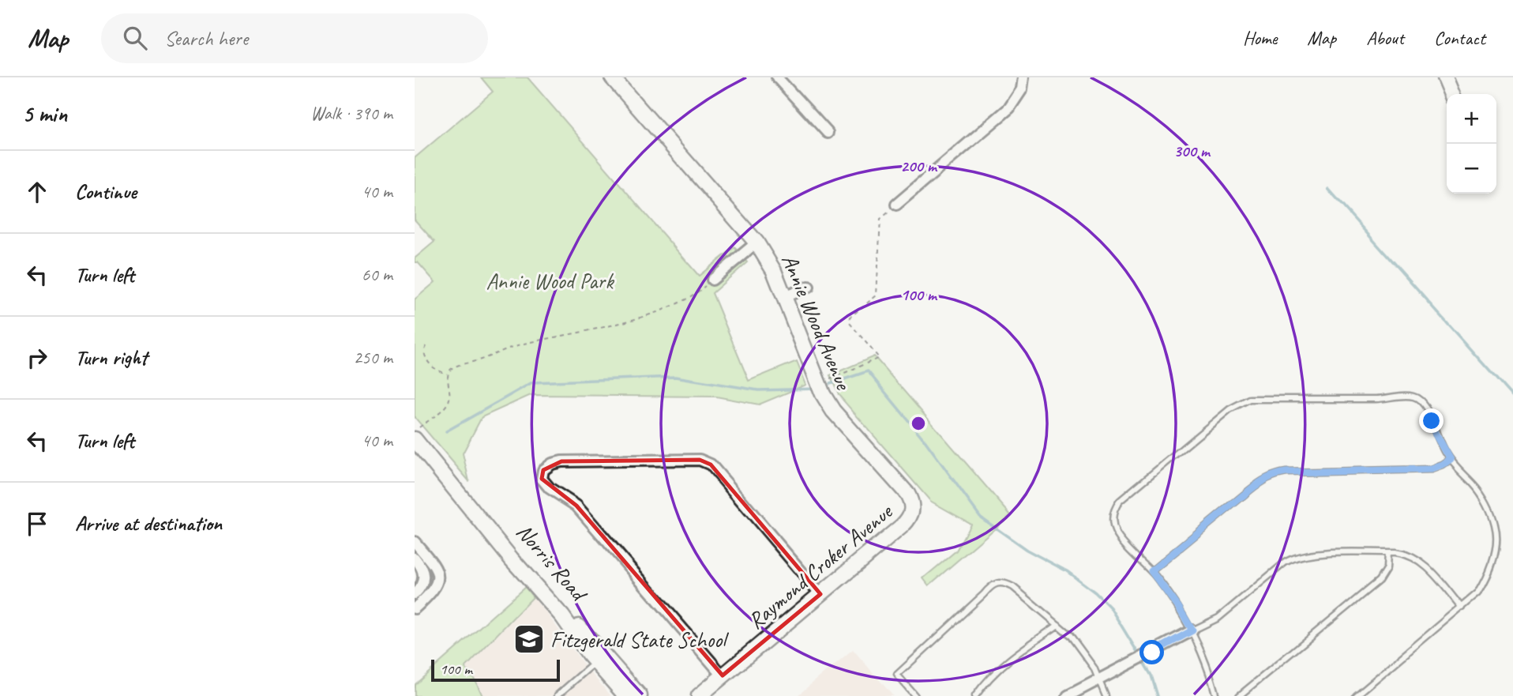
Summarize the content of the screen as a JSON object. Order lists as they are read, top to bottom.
{
  "streets": {
    "street": ["Annie Wood Avenue", "Norris Road", "Raymond Croker Avenue"]
  },
  "crossings": [
    ["Annie Wood Avenue", "Raymond Croker Avenue"]
  ],
  "parks": ["Annie Wood Park"],
  "places": {
    "school or university": ["Fitzgerald State School"]
  },
  "scale_bar": "100 m",
  "page": {
    "header": "Map",
    "search": "Search here",
    "nav": [
      "Home",
      "Map",
      "About",
      "Contact"
    ],
    "heading": ["5 min", "Walk · 390 m"],
    "map_buttons": ["+", "−"],
    "list": [
      ["Continue", "40 m"],
      ["Turn left", "60 m"],
      ["Turn right", "250 m"],
      ["Turn left", "40 m"],
      "Arrive at destination"
    ],
    "scale": "100 m"
  },
  "rings": ["300 m", "200 m", "100 m"]
}
